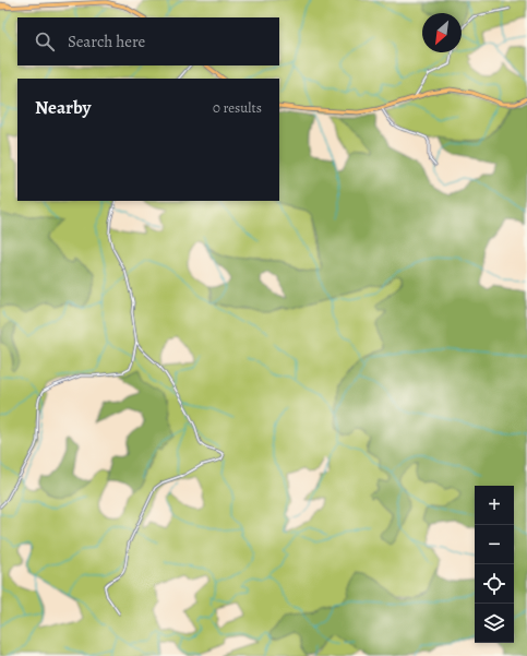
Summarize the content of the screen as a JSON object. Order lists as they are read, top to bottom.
{
  "north": "bottom left",
  "page": {
    "search": "Search here",
    "heading": ["Nearby", "0 results"],
    "map_buttons": ["+", "−"]
  }
}
